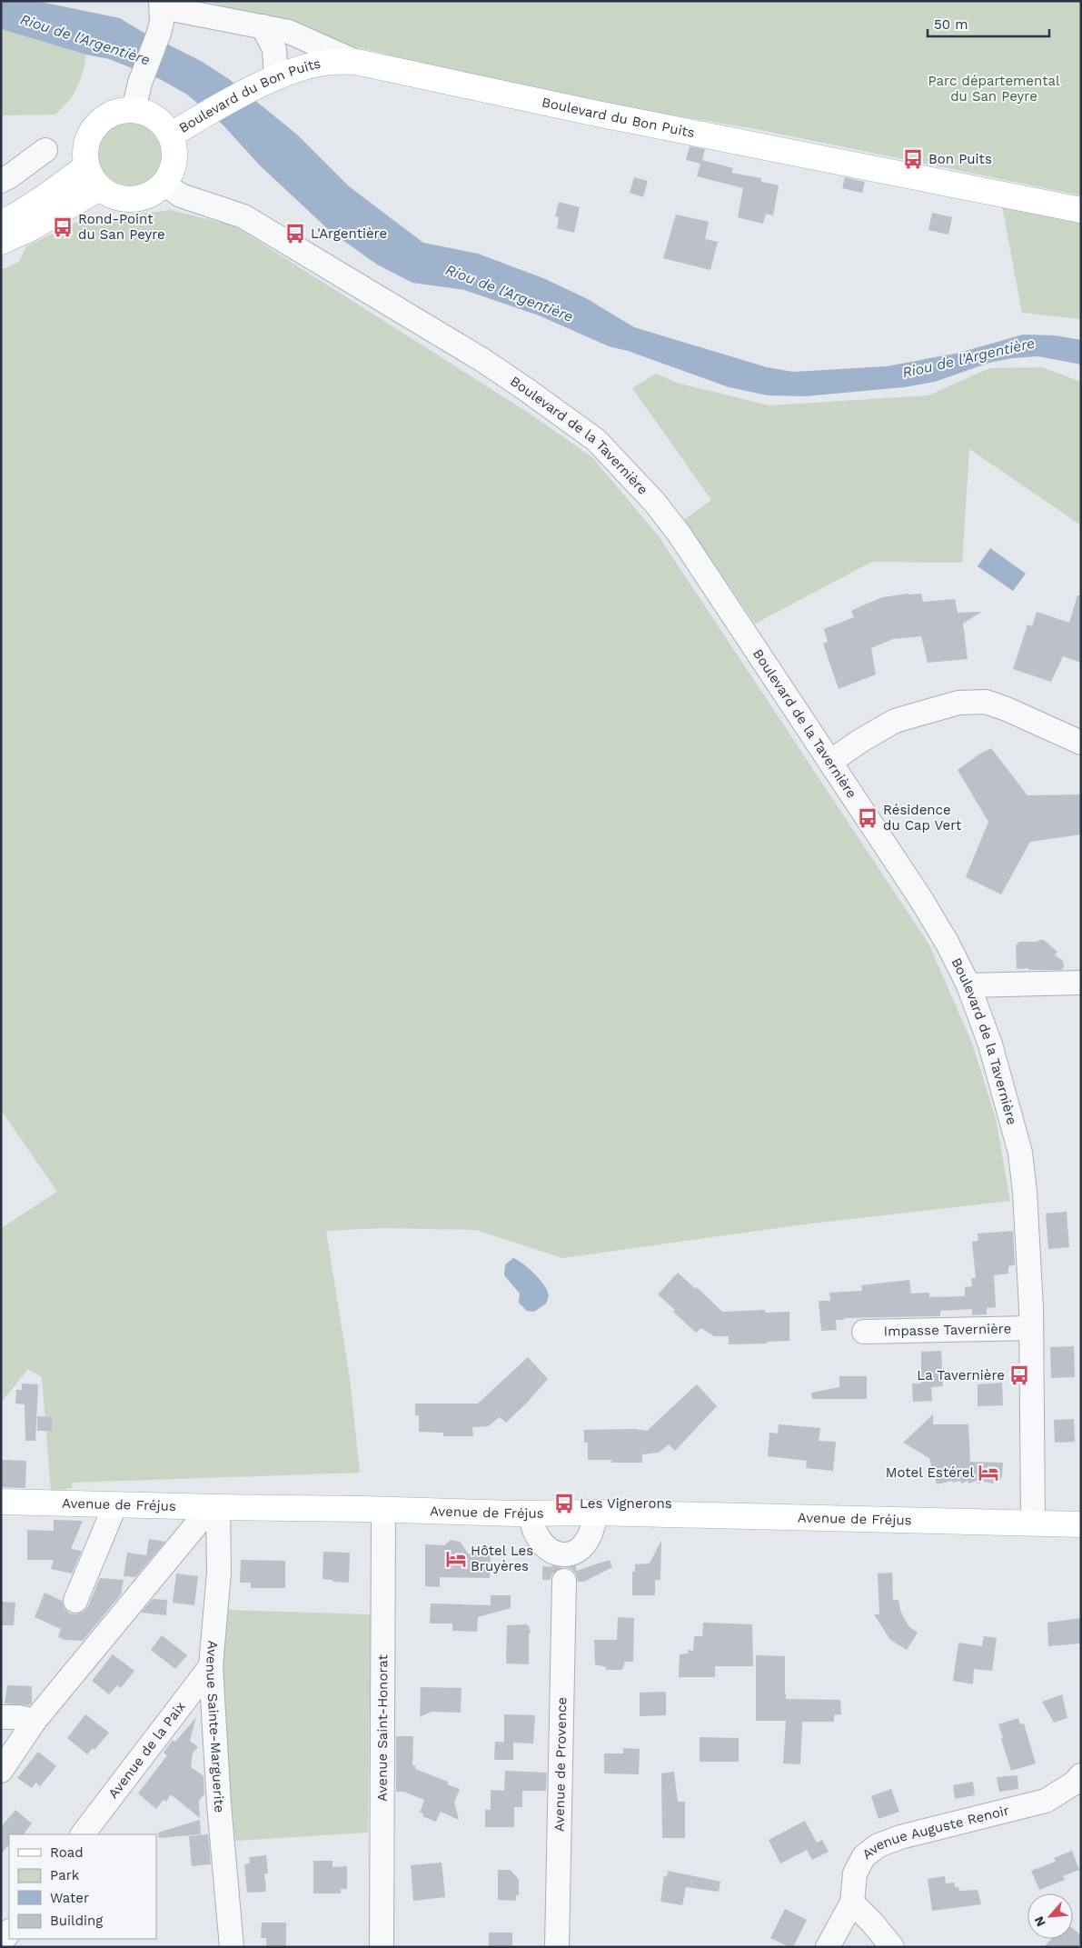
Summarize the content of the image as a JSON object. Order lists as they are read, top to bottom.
{
  "streets": {
    "main road": ["Boulevard du Bon Puits", "Avenue de Fréjus"],
    "street": [
      "Boulevard de la Tavernière",
      "Impasse Tavernière",
      "Avenue Sainte-Marguerite",
      "Avenue Saint-Honorat",
      "Avenue de la Paix",
      "Avenue de Provence",
      "Avenue Auguste Renoir"
    ]
  },
  "crossings": [
    ["Boulevard du Bon Puits", "Boulevard de la Tavernière"],
    ["Boulevard de la Tavernière", "Impasse Tavernière"],
    ["Boulevard de la Tavernière", "Avenue de Fréjus"],
    ["Avenue de Fréjus", "Avenue Sainte-Marguerite"],
    ["Avenue de Fréjus", "Avenue Saint-Honorat"],
    ["Avenue Sainte-Marguerite", "Avenue de la Paix"]
  ],
  "water": ["Riou de l'Argentière"],
  "parks": ["Parc départemental du San Peyre"],
  "places": {
    "bus stop": [
      "Bon Puits",
      "Rond-Point du San Peyre",
      "L'Argentière",
      "Résidence du Cap Vert",
      "La Tavernière",
      "Les Vignerons"
    ],
    "hotel": ["Motel Estérel", "Hôtel Les Bruyères"]
  },
  "legend": [
    "Road",
    "Park",
    "Water",
    "Building"
  ],
  "scale_bar": "50 m",
  "north": "bottom left"
}
